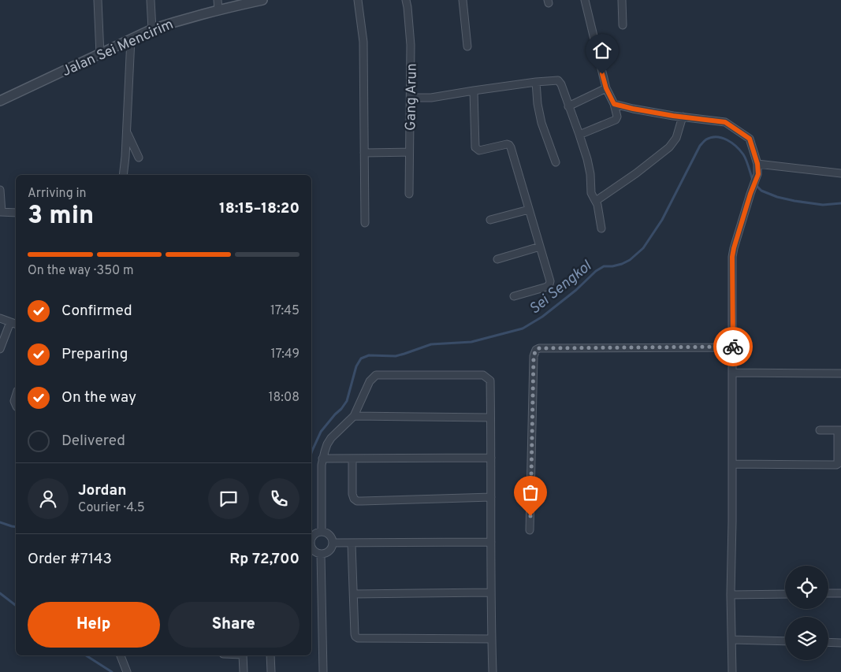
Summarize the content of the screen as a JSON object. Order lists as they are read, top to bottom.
{
  "streets": {
    "street": ["Jalan Sei Mencirim", "Gang Arun"]
  },
  "water": ["Sei Sengkol"],
  "page": {
    "heading": ["3 min", "Arriving in", "18:15–18:20"],
    "panel": [
      "Jordan",
      "Courier · 4.5",
      "Order #7143",
      "Rp 72,700"
    ],
    "bar": "On the way · 350 m",
    "list": [
      ["Confirmed", "17:45"],
      ["Preparing", "17:49"],
      ["On the way", "18:08"],
      "Delivered"
    ],
    "buttons": ["Help", "Share"]
  }
}
